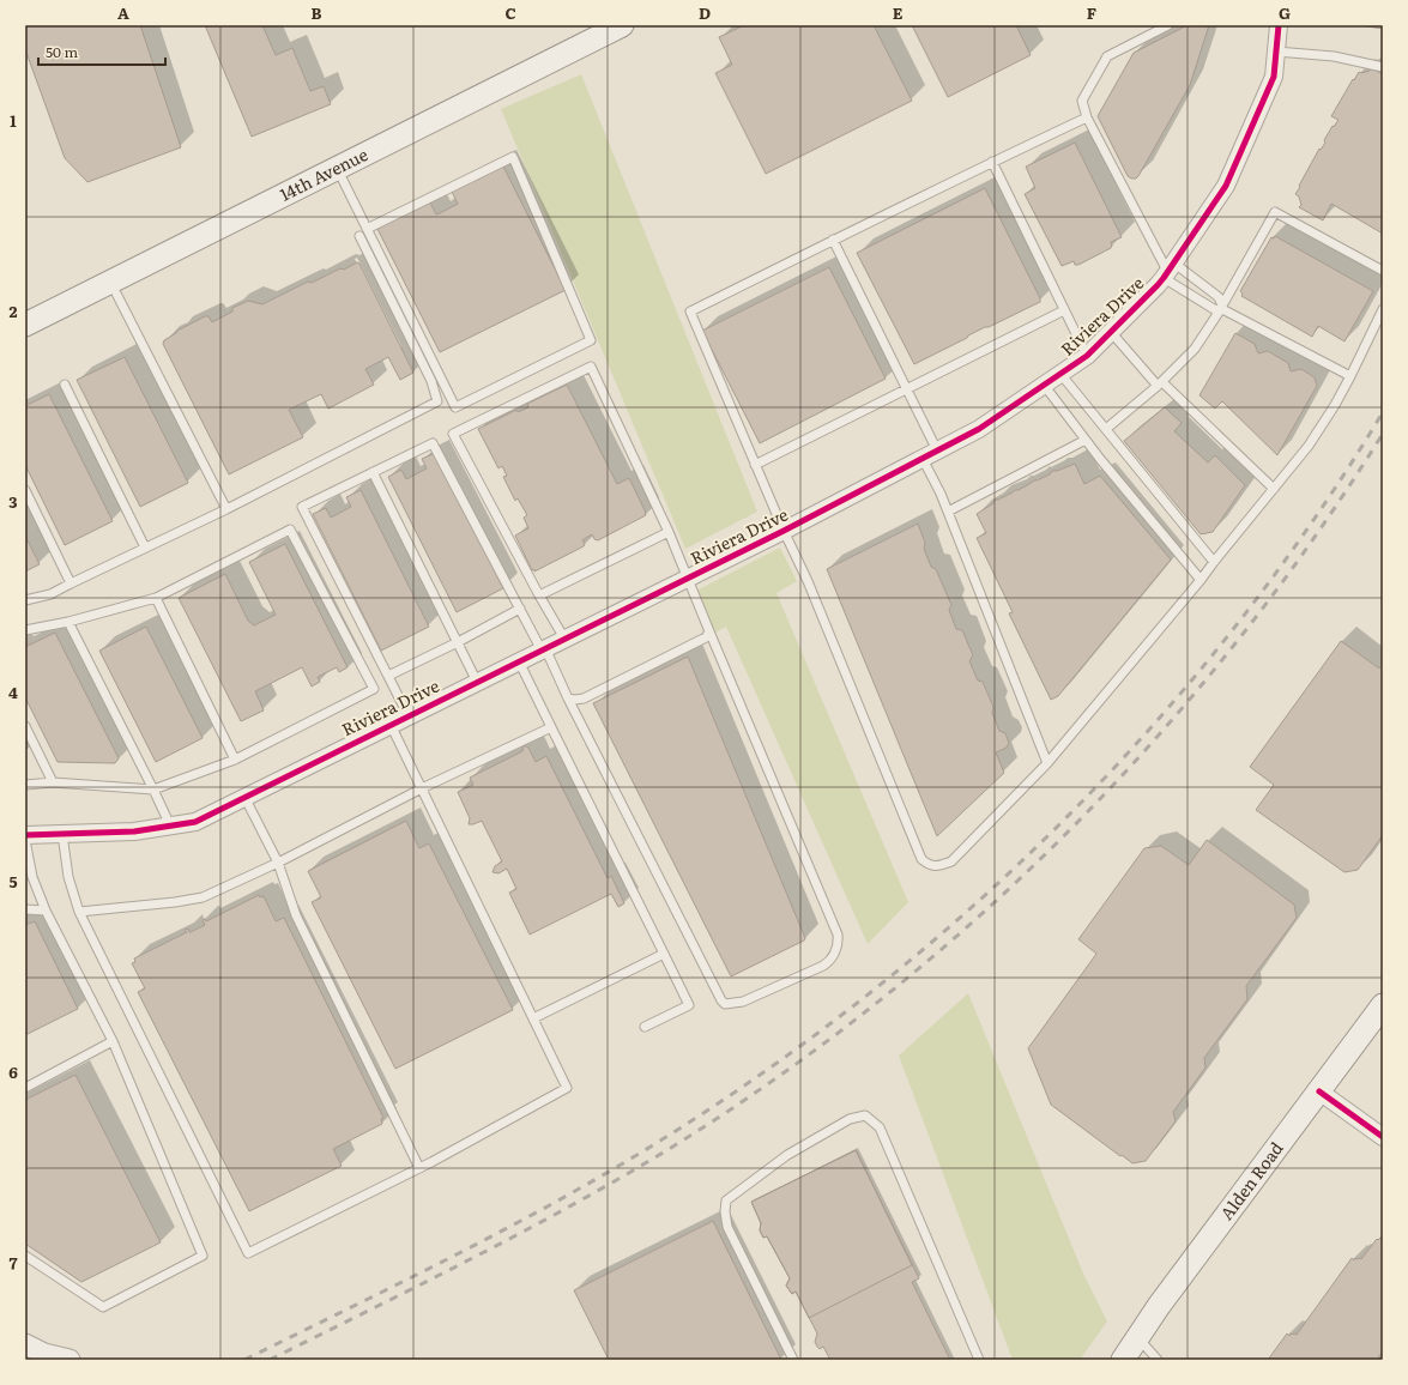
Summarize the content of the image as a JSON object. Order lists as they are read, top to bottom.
{
  "streets": {
    "main road": ["14th Avenue", "Alden Road"],
    "street": ["Riviera Drive"]
  },
  "scale_bar": "50 m",
  "grid": {
    "columns": [
      "A",
      "B",
      "C",
      "D",
      "E",
      "F",
      "G"
    ],
    "rows": [
      "1",
      "2",
      "3",
      "4",
      "5",
      "6",
      "7"
    ]
  }
}
